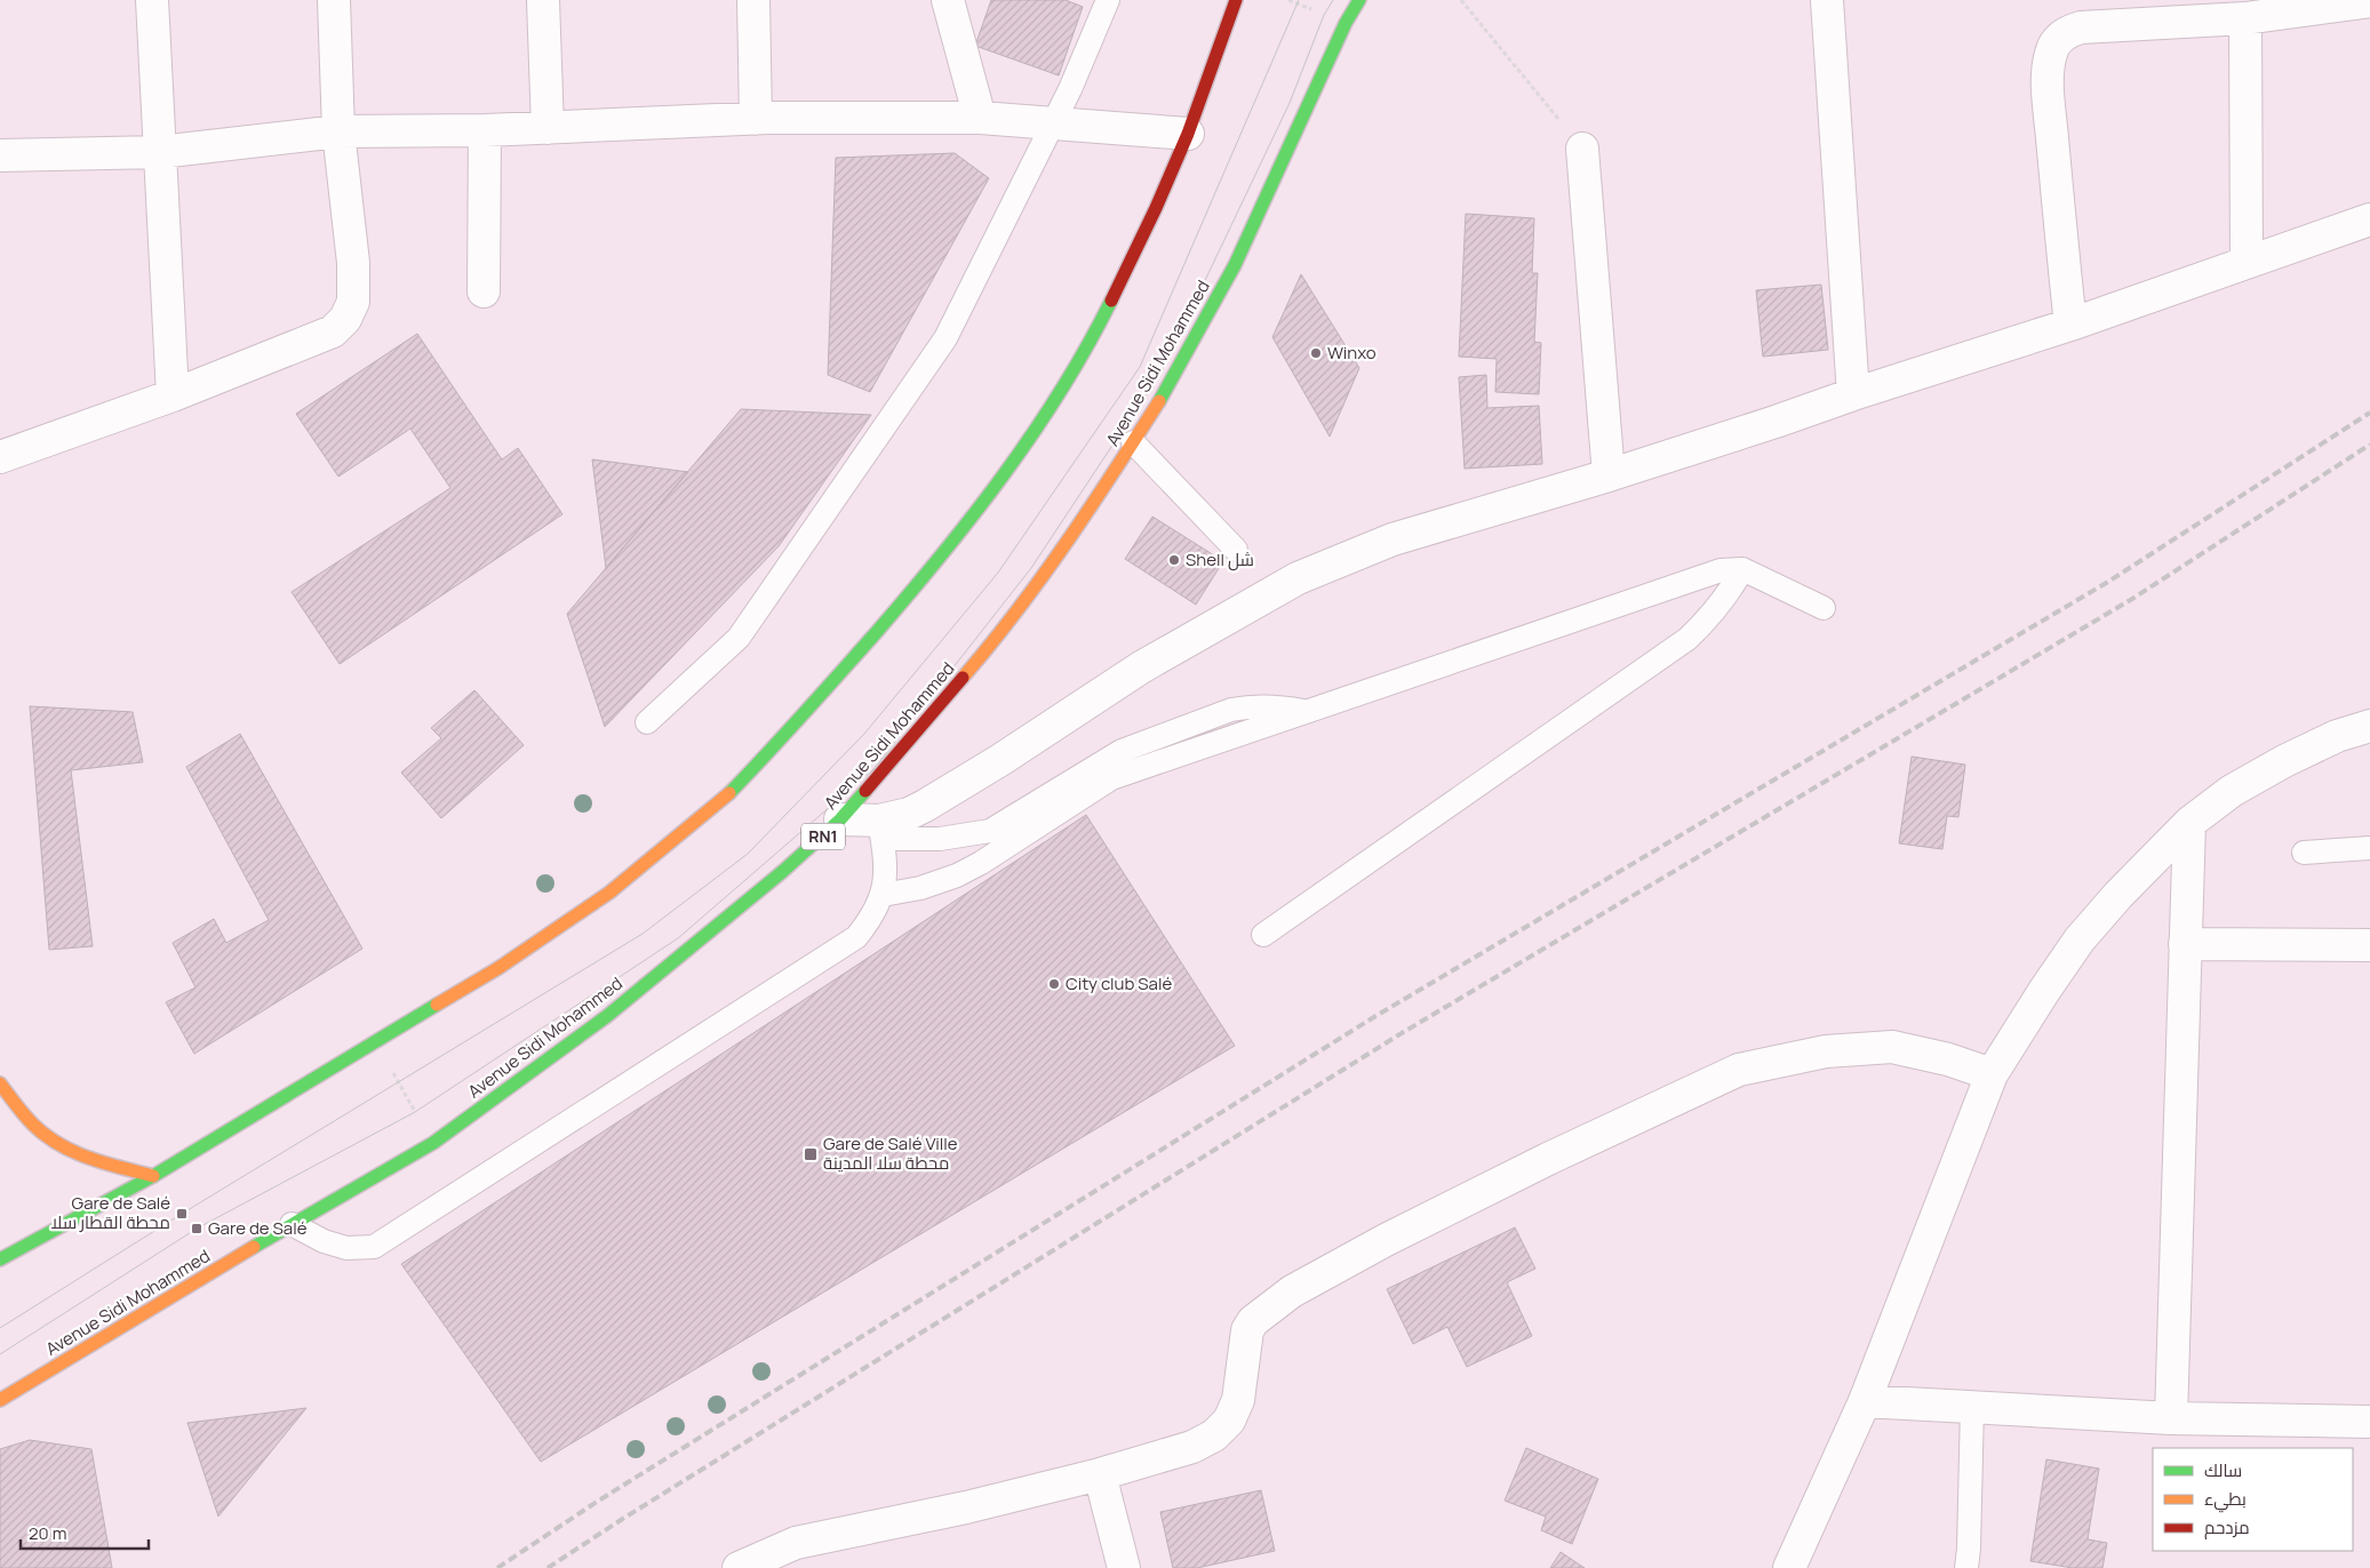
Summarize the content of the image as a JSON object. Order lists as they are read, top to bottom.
{
  "streets": {
    "main road": ["Avenue Sidi Mohammed", "RN1"]
  },
  "places": {
    "other": ["Winxo", "Shell شل", "City club Salé"],
    "transit": ["Gare de Salé Ville محطة سلا المدينة", "Gare de Salé محطة القطار سلا", "Gare de Salé"]
  },
  "legend": ["سالك", "بطيء", "مزدحم"],
  "scale_bar": "20 m"
}
